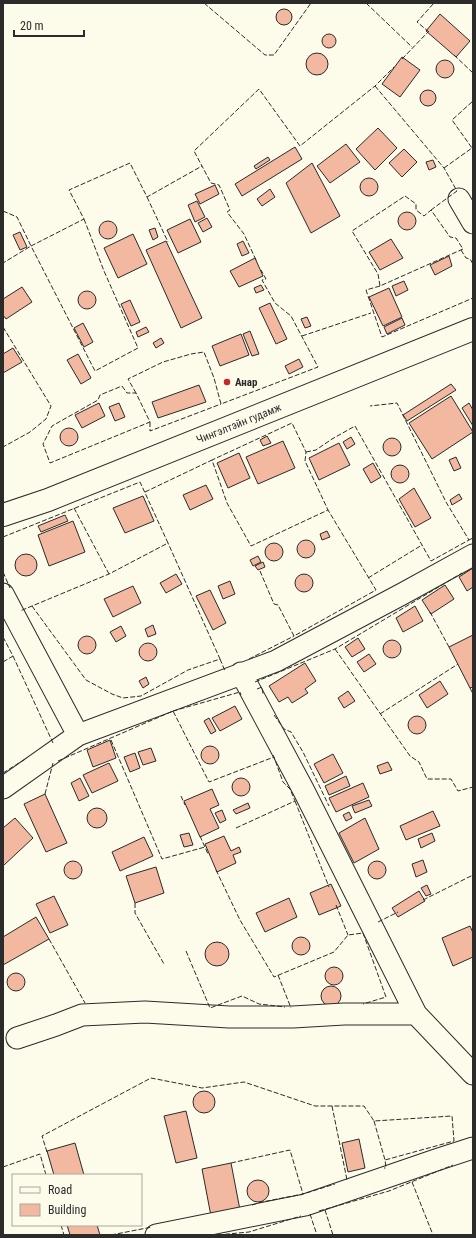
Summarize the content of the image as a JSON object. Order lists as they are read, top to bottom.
{
  "streets": {
    "main road": ["Чингэлтэйн гудамж"]
  },
  "places": ["Анар"],
  "legend": ["Road", "Building"],
  "scale_bar": "20 m"
}
